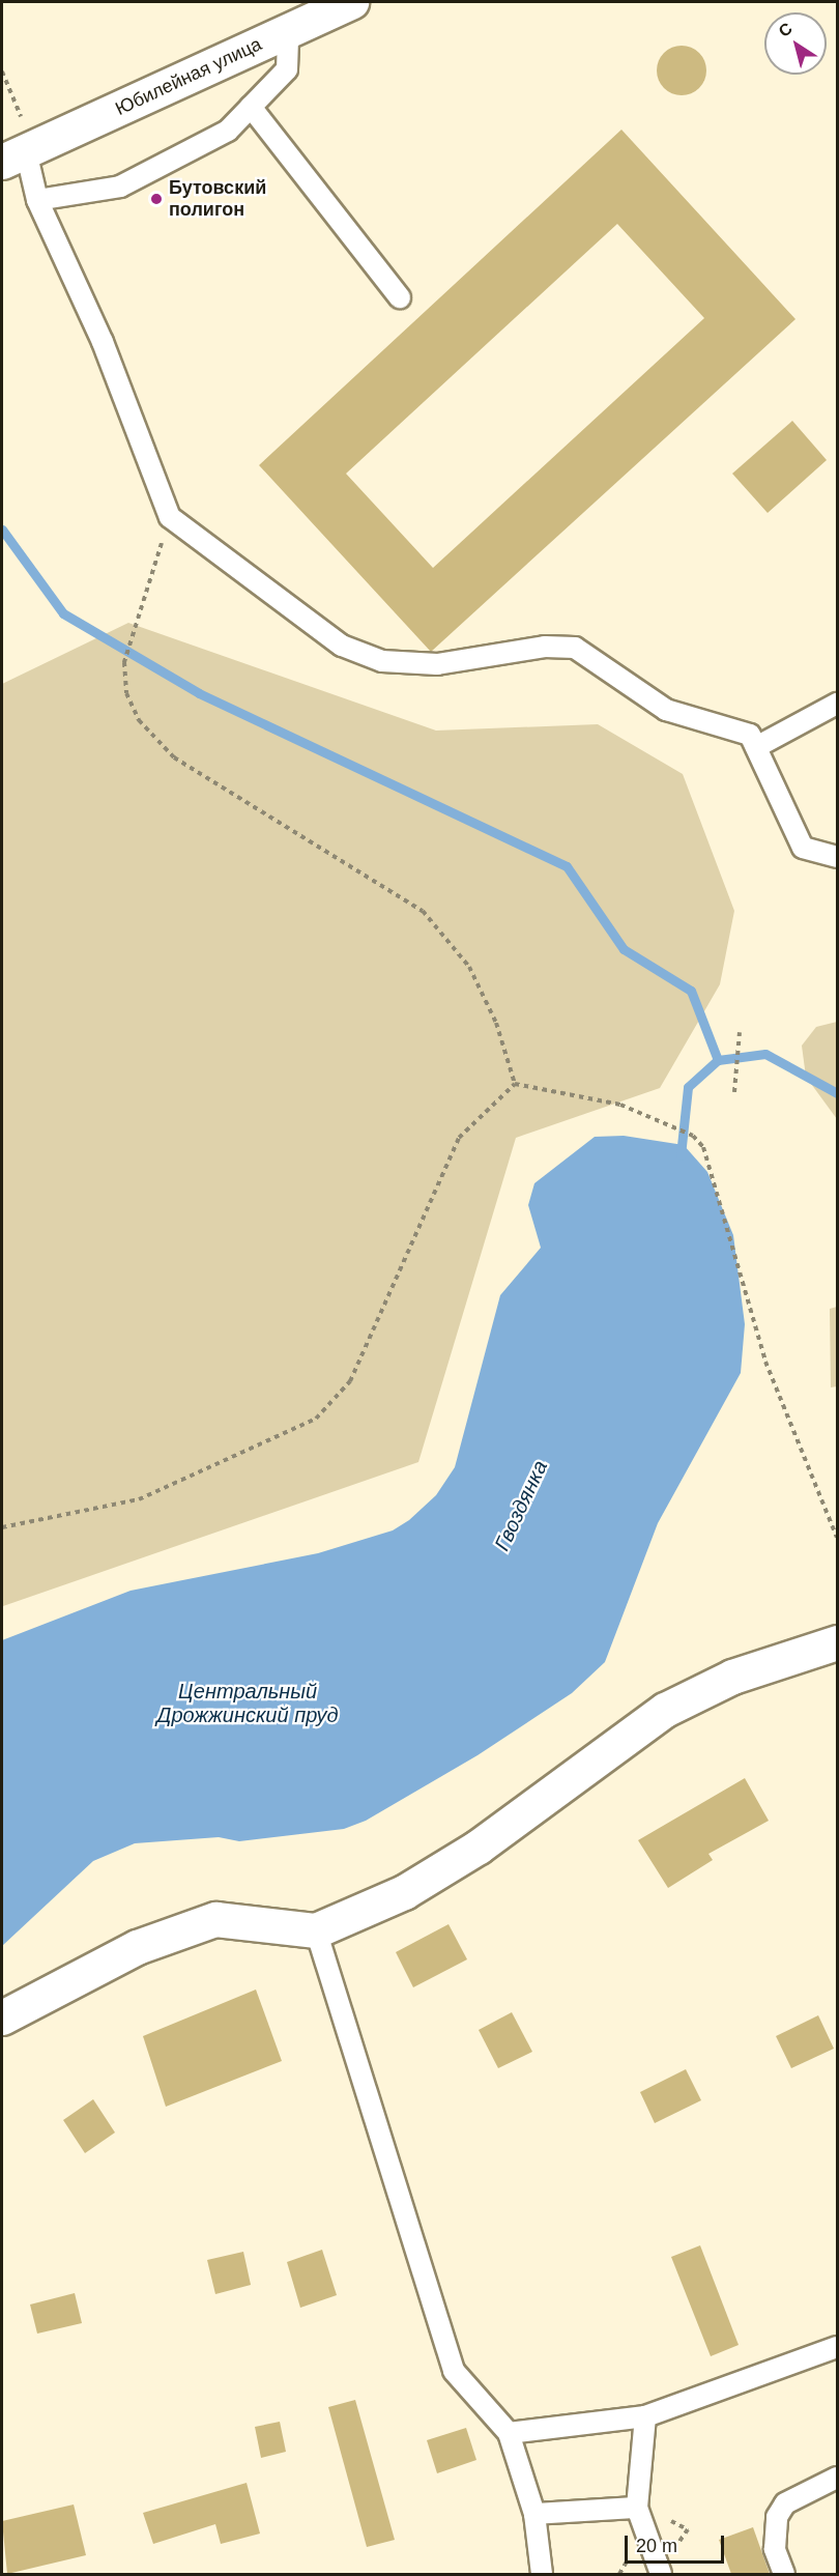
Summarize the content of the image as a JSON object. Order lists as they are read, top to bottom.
{
  "streets": {
    "street": ["Юбилейная улица"]
  },
  "water": ["Гвоздянка", "Центральный Дрожжинский пруд"],
  "places": ["Бутовский полигон"],
  "scale_bar": "20 m",
  "north": "top left"
}
